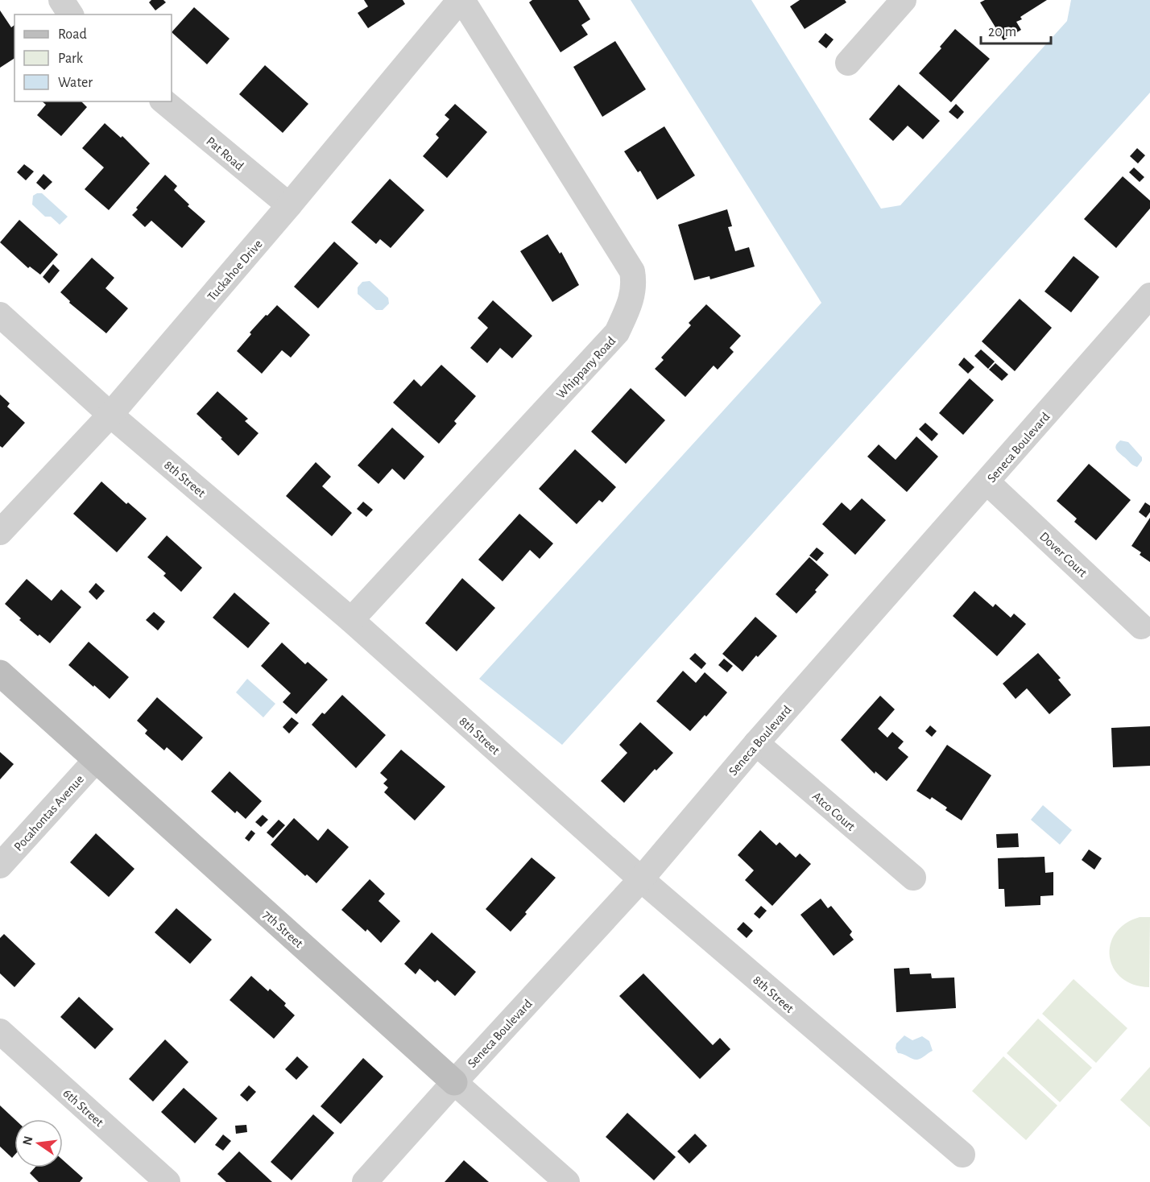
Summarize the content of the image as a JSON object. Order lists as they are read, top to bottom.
{
  "streets": {
    "street": [
      "Pat Road",
      "Tuckahoe Drive",
      "Whippany Road",
      "Seneca Boulevard",
      "8th Street",
      "Dover Court",
      "Atco Court",
      "Pocahontas Avenue",
      "7th Street",
      "6th Street"
    ]
  },
  "crossings": [
    ["Pat Road", "Tuckahoe Drive"],
    ["Tuckahoe Drive", "Whippany Road"],
    ["Tuckahoe Drive", "8th Street"],
    ["Whippany Road", "8th Street"],
    ["Seneca Boulevard", "8th Street"],
    ["Seneca Boulevard", "Dover Court"],
    ["Seneca Boulevard", "Atco Court"],
    ["Seneca Boulevard", "7th Street"],
    ["Pocahontas Avenue", "7th Street"]
  ],
  "legend": ["Road", "Park", "Water"],
  "scale_bar": "20 m",
  "north": "left"
}
